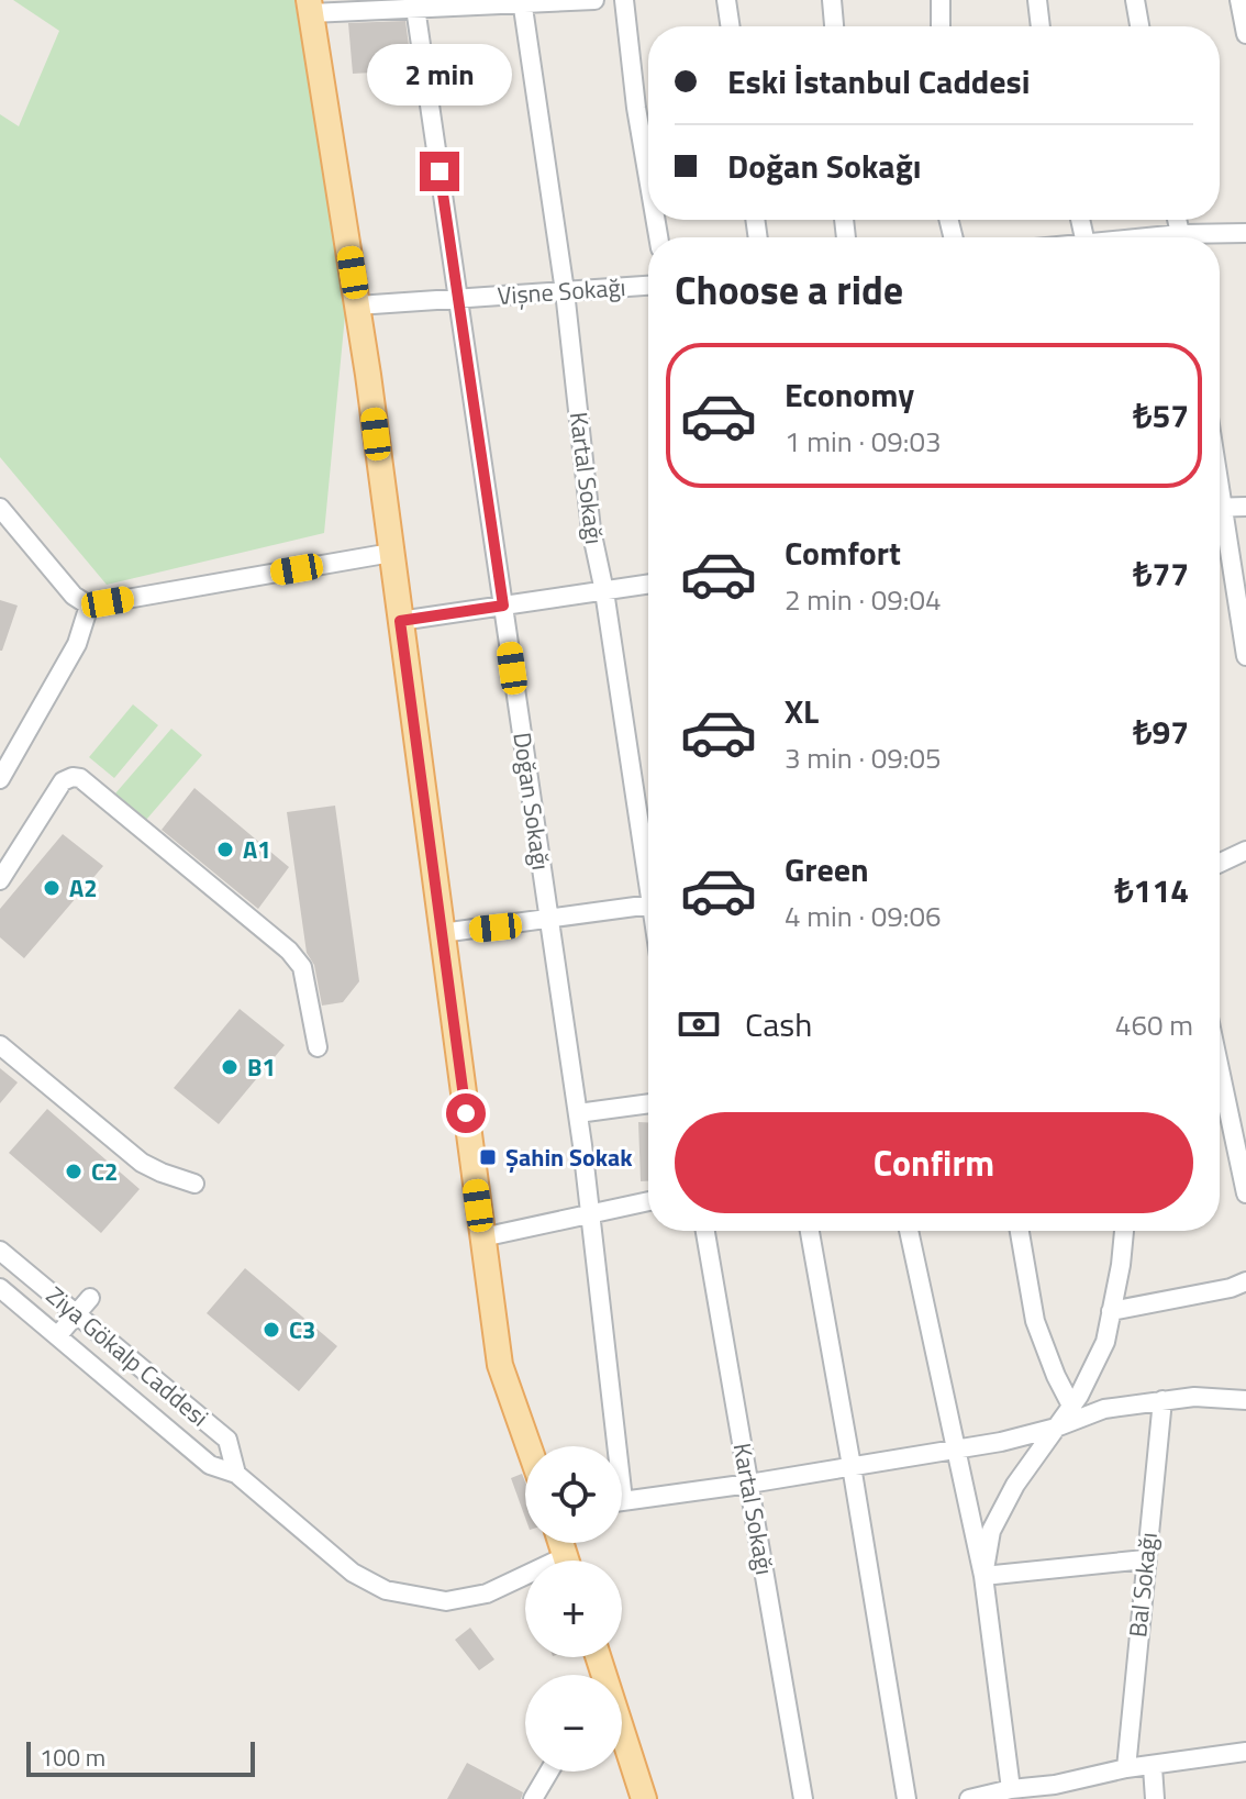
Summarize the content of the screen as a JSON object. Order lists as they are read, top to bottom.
{
  "streets": {
    "street": [
      "Vişne Sokağı",
      "Kartal Sokağı",
      "Doğan Sokağı",
      "Ziya Gökalp Caddesi",
      "Bal Sokağı"
    ]
  },
  "crossings": [
    ["Vişne Sokağı", "Kartal Sokağı"],
    ["Vişne Sokağı", "Doğan Sokağı"]
  ],
  "places": {
    "other": [
      "A1",
      "A2",
      "B1",
      "C2",
      "C3"
    ],
    "transit": ["Şahin Sokak"]
  },
  "scale_bar": "100 m",
  "page": {
    "banner": ["Eski İstanbul Caddesi", "Doğan Sokağı"],
    "bubble": "2 min",
    "heading": "Choose a ride",
    "list": [
      {
        "name": "Economy",
        "note": "1 min · 09:03",
        "value": "₺57"
      },
      {
        "name": "Comfort",
        "note": "2 min · 09:04",
        "value": "₺77"
      },
      {
        "name": "XL",
        "note": "3 min · 09:05",
        "value": "₺97"
      },
      {
        "name": "Green",
        "note": "4 min · 09:06",
        "value": "₺114"
      }
    ],
    "pay": ["Cash", "460 m"],
    "buttons": "Confirm",
    "map_buttons": ["+", "−"],
    "scale": "100 m"
  }
}
